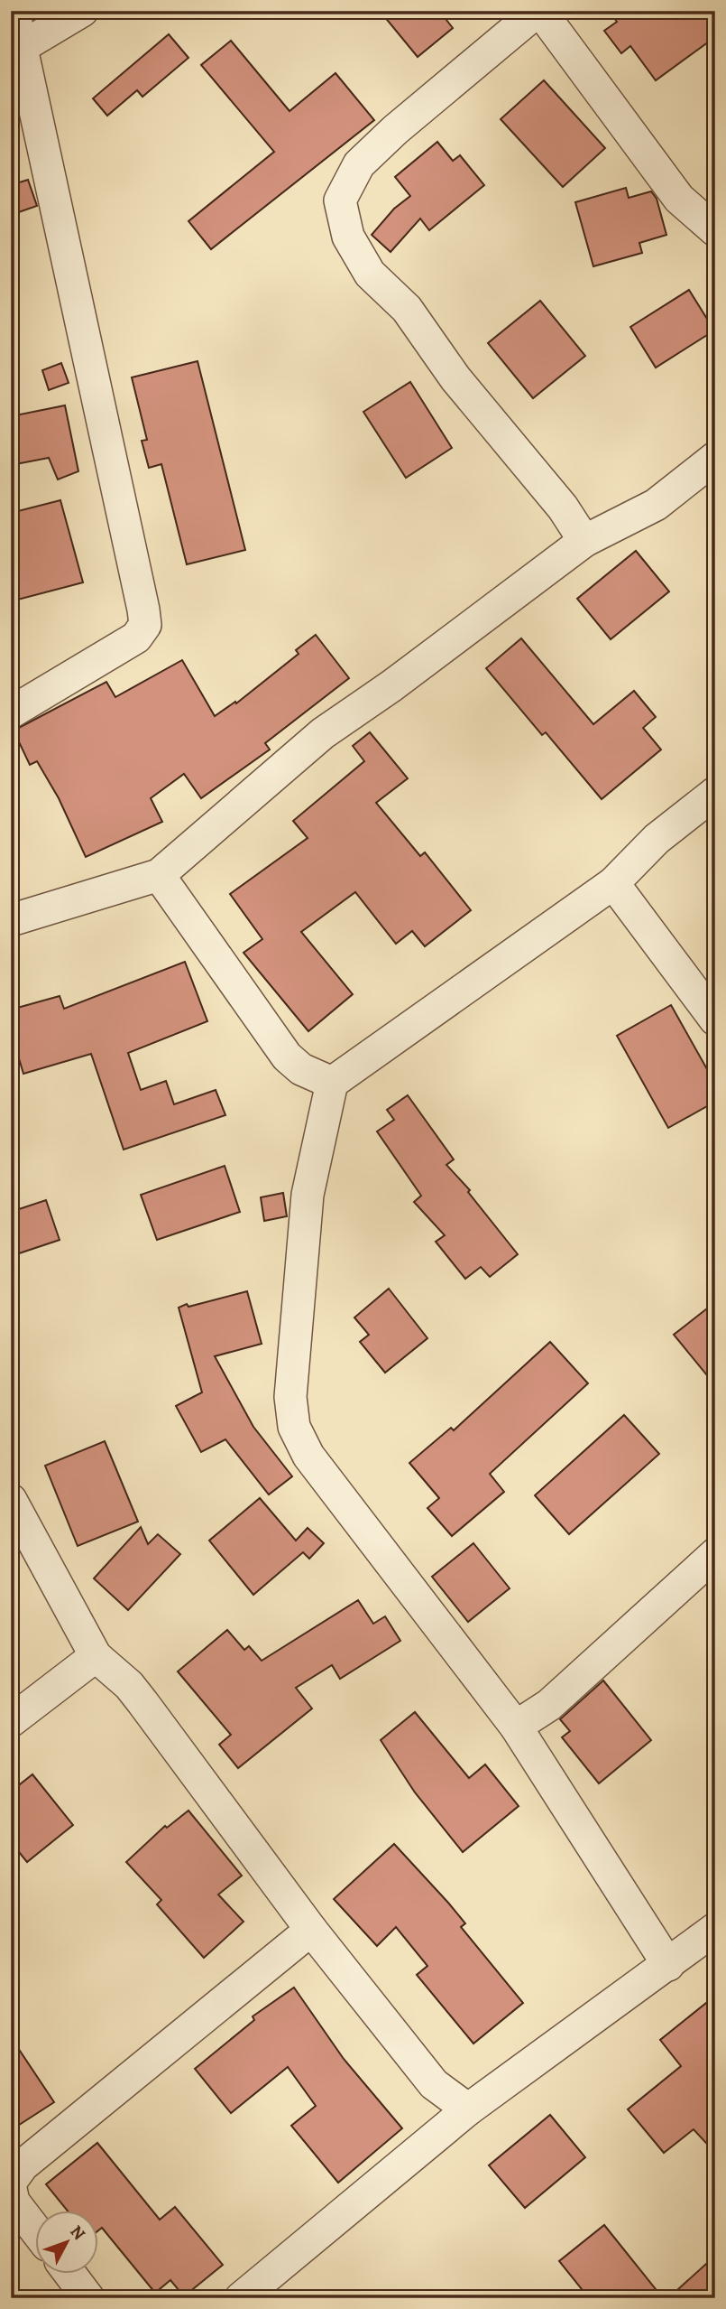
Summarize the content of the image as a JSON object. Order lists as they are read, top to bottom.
{
  "north": "top right"
}
